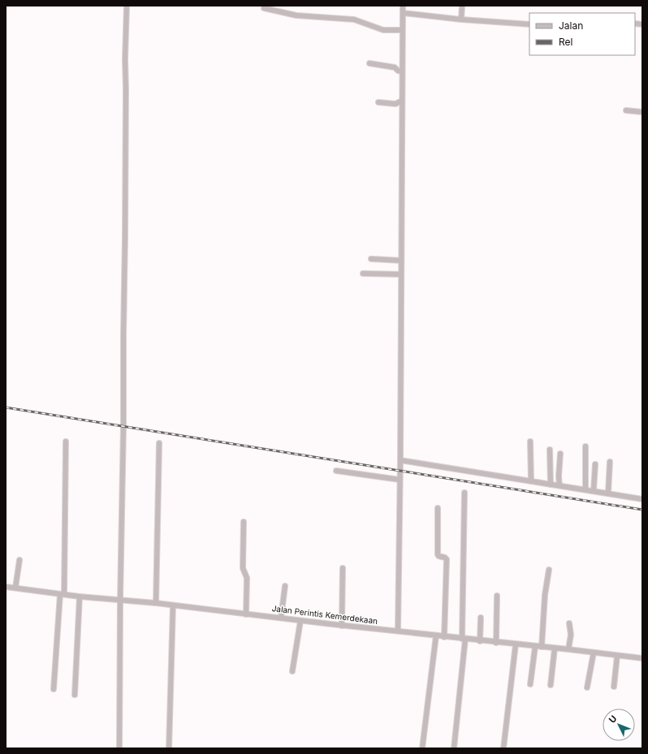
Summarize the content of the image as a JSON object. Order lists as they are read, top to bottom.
{
  "streets": {
    "street": ["Jalan Perintis Kemerdekaan"]
  },
  "legend": ["Jalan", "Rel"],
  "north": "top left"
}
